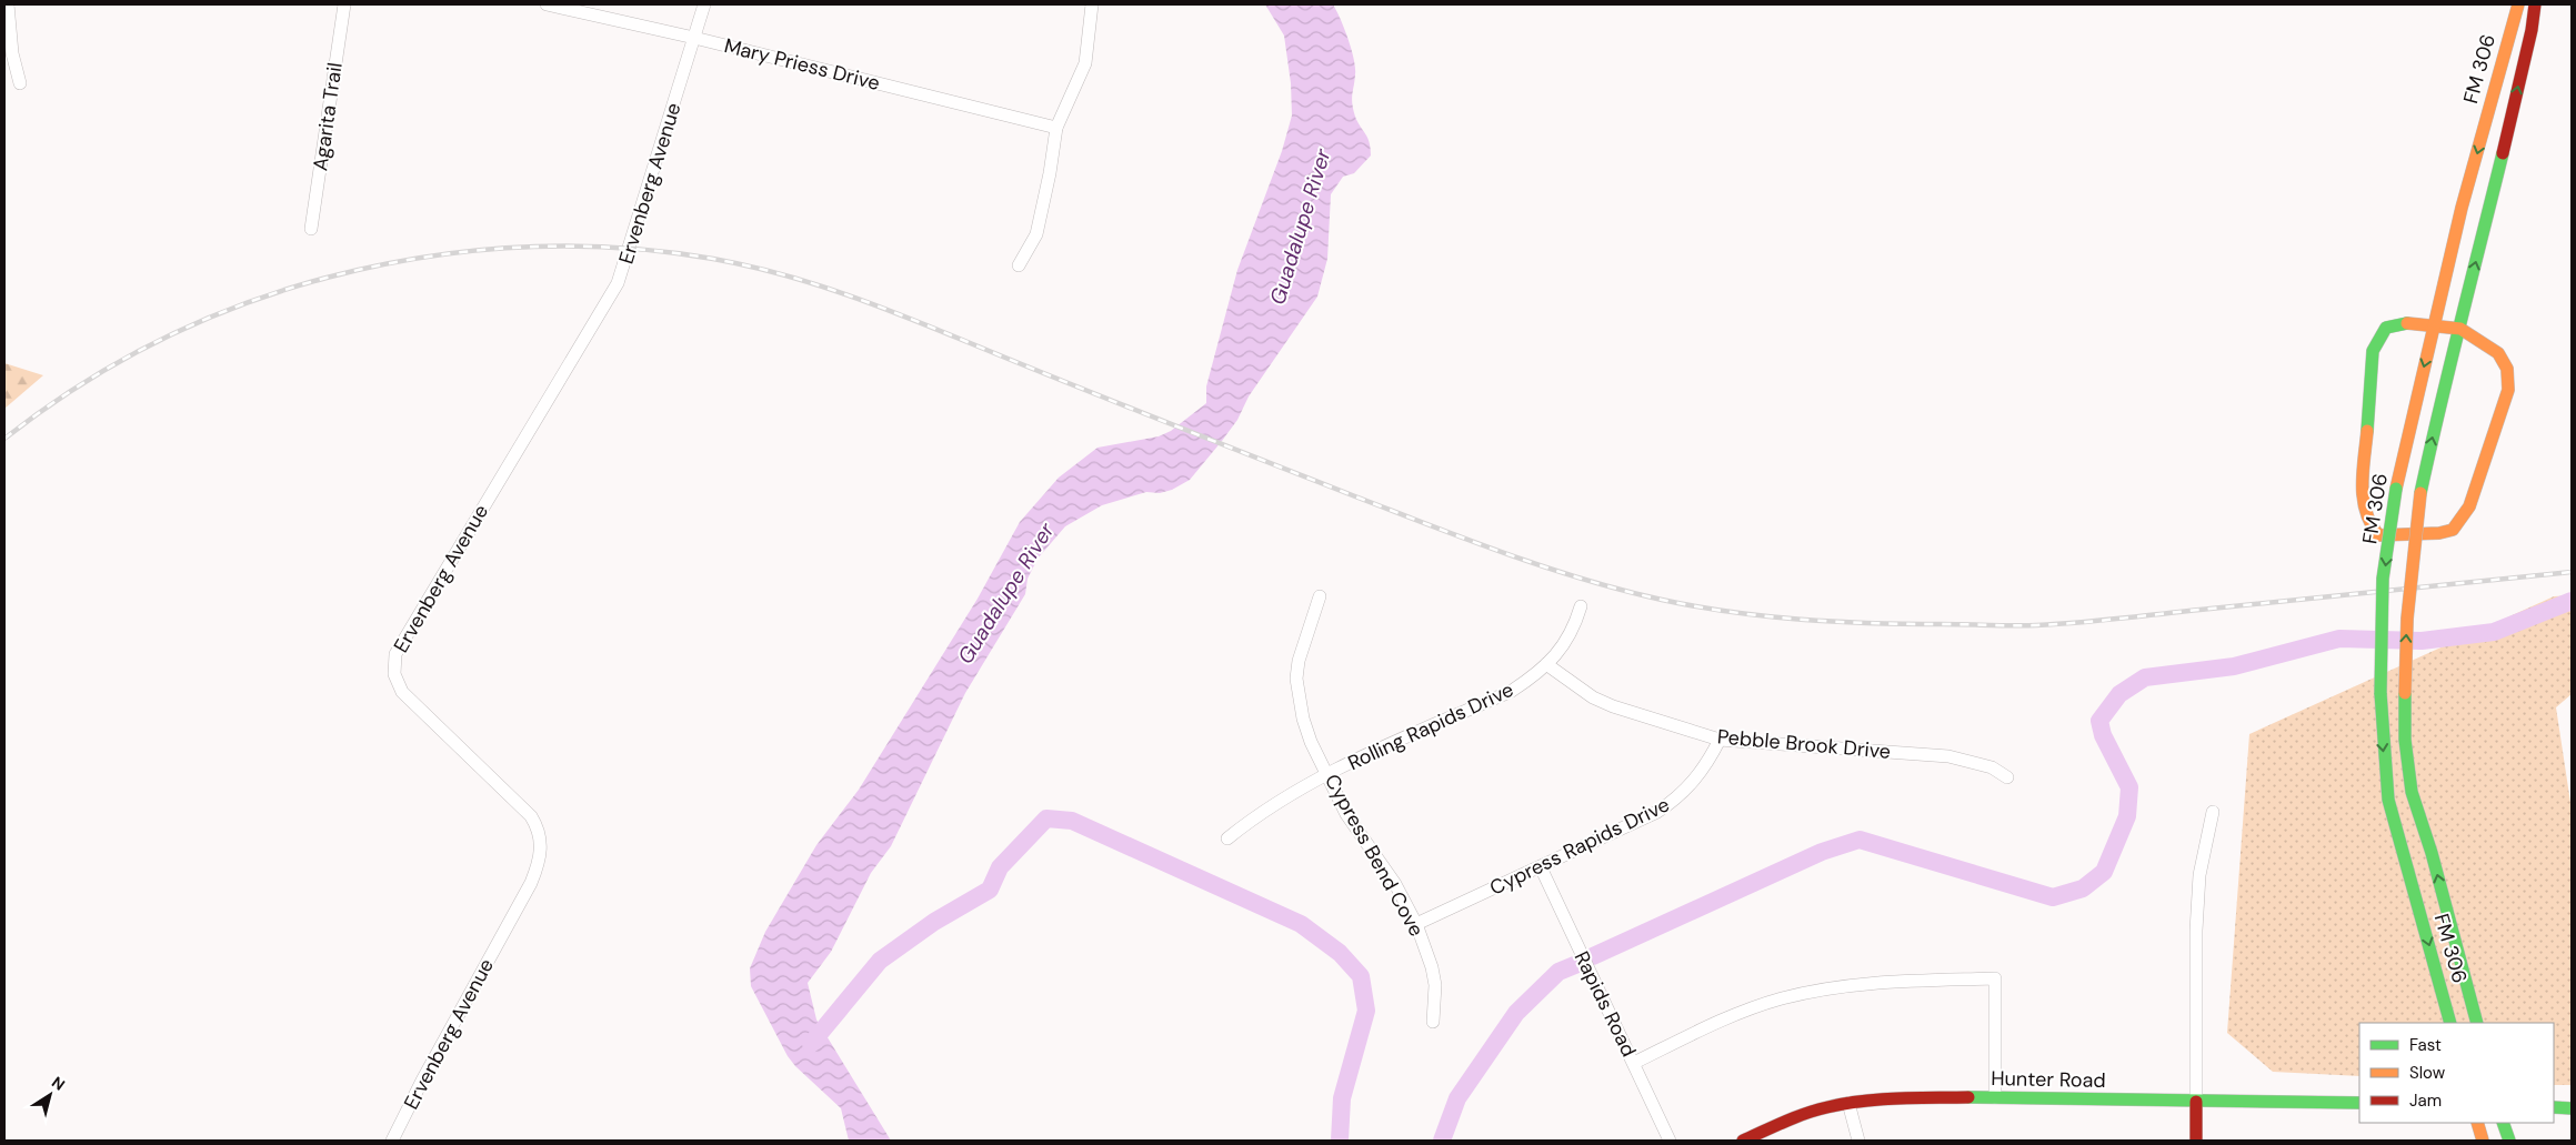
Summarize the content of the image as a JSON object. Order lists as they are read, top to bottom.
{
  "streets": {
    "main road": ["FM 306", "Hunter Road"],
    "street": [
      "Mary Priess Drive",
      "Agarita Trail",
      "Ervenberg Avenue",
      "Rolling Rapids Drive",
      "Pebble Brook Drive",
      "Cypress Rapids Drive",
      "Cypress Bend Cove",
      "Rapids Road"
    ]
  },
  "crossings": [
    ["Mary Priess Drive", "Ervenberg Avenue"],
    ["Rolling Rapids Drive", "Pebble Brook Drive"],
    ["Rolling Rapids Drive", "Cypress Bend Cove"],
    ["Pebble Brook Drive", "Cypress Rapids Drive"],
    ["Cypress Rapids Drive", "Cypress Bend Cove"],
    ["Cypress Rapids Drive", "Rapids Road"]
  ],
  "water": ["Guadalupe River"],
  "legend": ["Fast", "Slow", "Jam"],
  "north": "top right"
}
